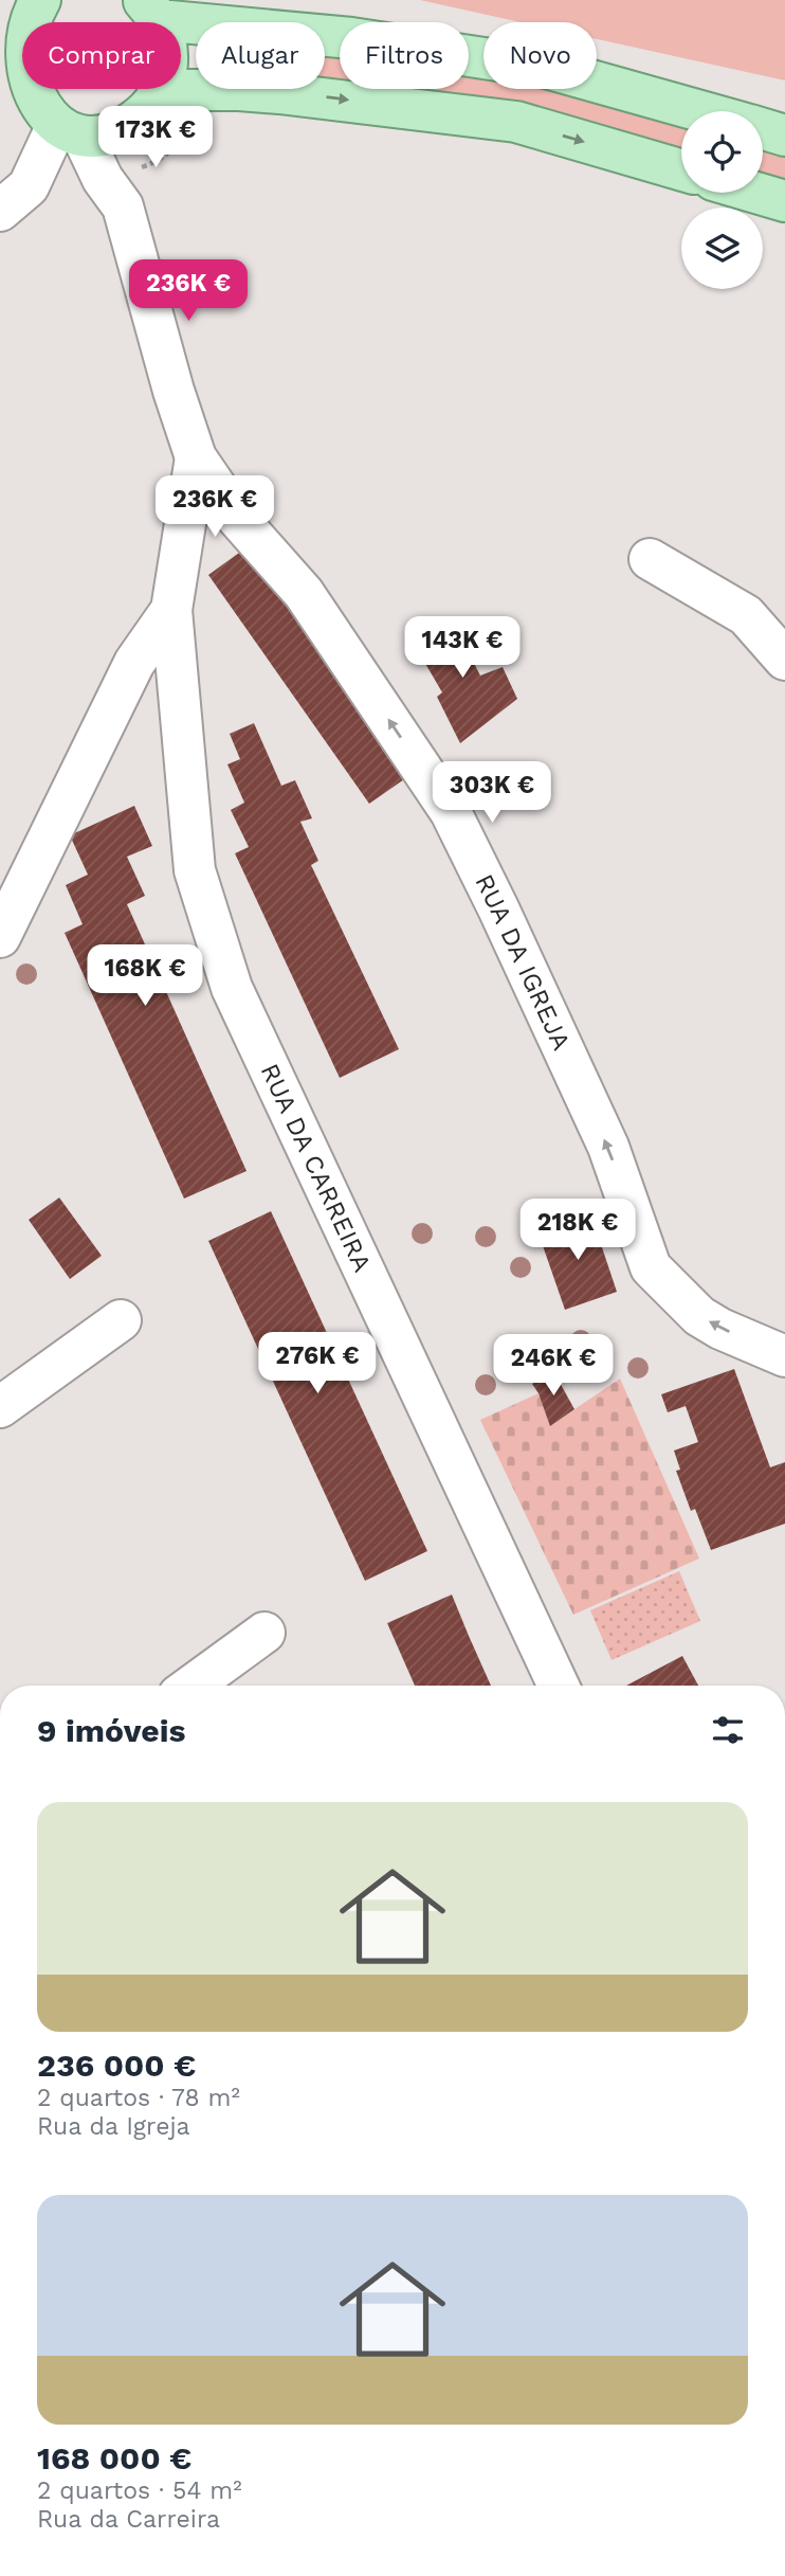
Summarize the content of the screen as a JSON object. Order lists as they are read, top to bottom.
{
  "streets": {
    "street": ["RUA DA IGREJA", "RUA DA CARREIRA"]
  },
  "one_way": ["RUA DA IGREJA"],
  "page": {
    "chip": [
      "Comprar",
      "Alugar",
      "Filtros",
      "Novo"
    ],
    "price": [
      "173K €",
      "236K €",
      "236K €",
      "143K €",
      "303K €",
      "168K €",
      "218K €",
      "276K €",
      "246K €"
    ],
    "heading": "9 imóveis",
    "list": [
      {
        "name": "236 000 €",
        "note": "2 quartos · 78 m² · Rua da Igreja"
      },
      {
        "name": "168 000 €",
        "note": "2 quartos · 54 m² · Rua da Carreira"
      }
    ]
  }
}
